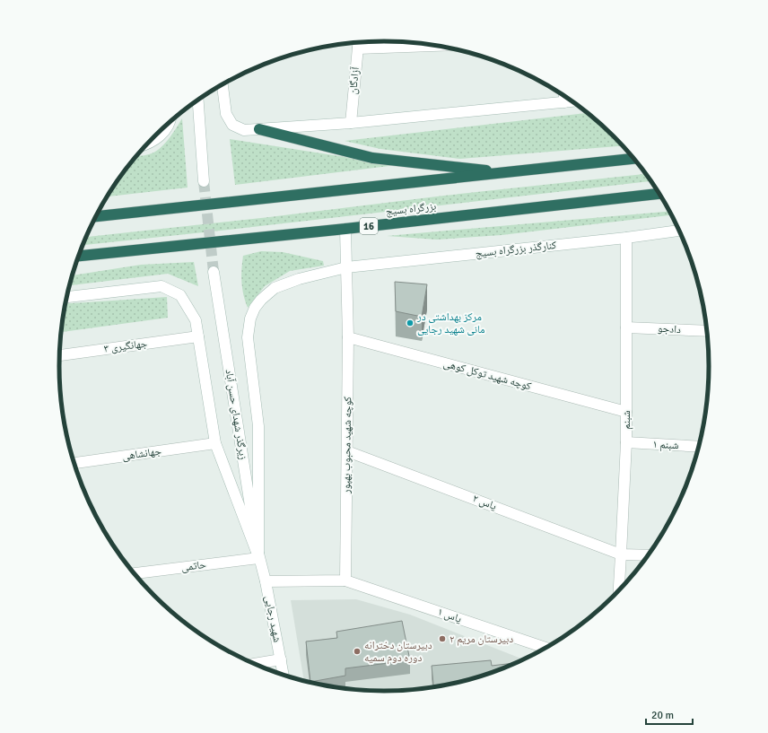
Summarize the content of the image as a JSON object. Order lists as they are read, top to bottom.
{
  "streets": {
    "highway": ["بزرگراه بسیج", "16"],
    "street": [
      "آزادگان",
      "کنارگذر بزرگراه بسیج",
      "دادجو",
      "جهانگیری ۳",
      "کوچه شهید توکل کوهی",
      "زیرگذر شهدای حسن آباد",
      "شبنم",
      "کوچه شهید محبوب بهپور",
      "شبنم ۱",
      "جهانشاهی",
      "یاس ۲",
      "حاتمی",
      "یاس ۱",
      "شهید رجایی"
    ]
  },
  "crossings": [
    ["بزرگراه بسیج", "کوچه شهید محبوب بهپور"],
    ["کنارگذر بزرگراه بسیج", "زیرگذر شهدای حسن آباد"],
    ["کنارگذر بزرگراه بسیج", "شبنم"],
    ["کنارگذر بزرگراه بسیج", "کوچه شهید محبوب بهپور"],
    ["کنارگذر بزرگراه بسیج", "حاتمی"],
    ["کنارگذر بزرگراه بسیج", "شهید رجایی"],
    ["دادجو", "شبنم"],
    ["کوچه شهید توکل کوهی", "شبنم"],
    ["کوچه شهید توکل کوهی", "کوچه شهید محبوب بهپور"],
    ["زیرگذر شهدای حسن آباد", "حاتمی"],
    ["زیرگذر شهدای حسن آباد", "شهید رجایی"],
    ["شبنم", "شبنم ۱"],
    ["شبنم", "یاس ۲"],
    ["کوچه شهید محبوب بهپور", "یاس ۲"],
    ["کوچه شهید محبوب بهپور", "یاس ۱"],
    ["حاتمی", "شهید رجایی"]
  ],
  "places": ["مرکز بهداشتی در مانی شهید رجایی", "دبیرستان مریم ۲", "دبیرستان دخترانه دوره دوم سمیه"],
  "scale_bar": "20 m"
}
